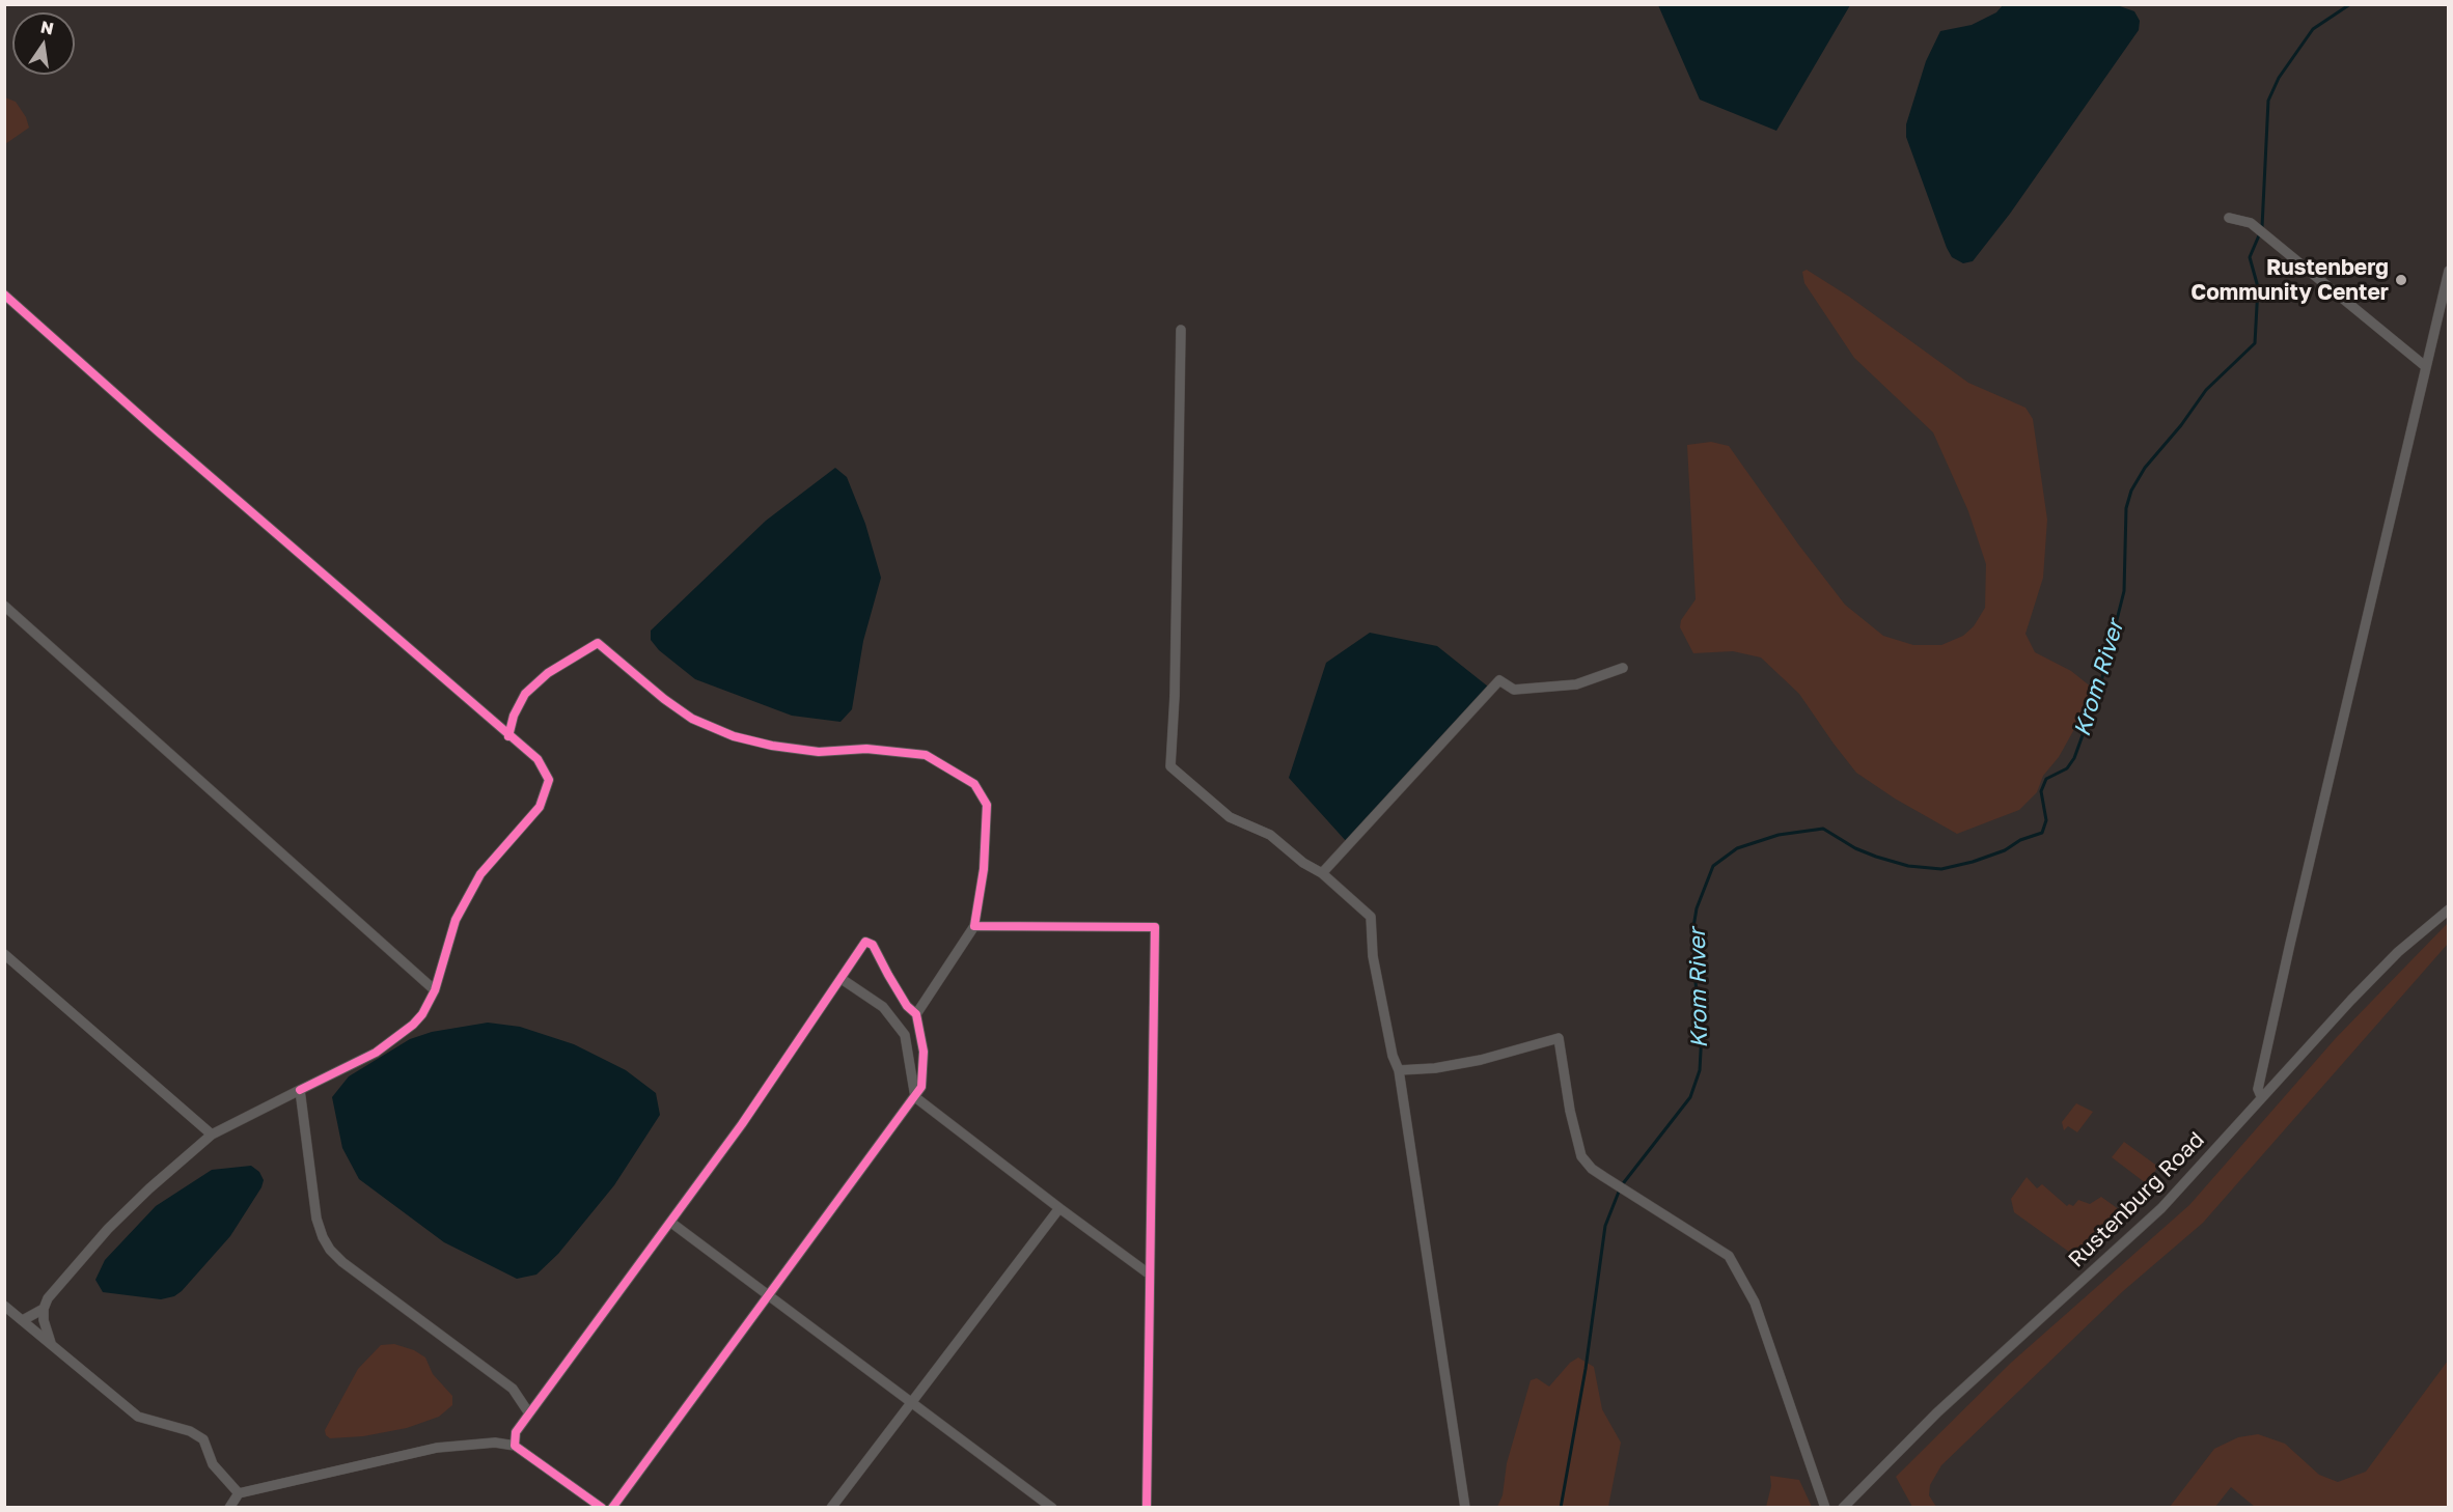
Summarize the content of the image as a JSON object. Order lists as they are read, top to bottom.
{
  "streets": {
    "street": ["Rustenburg Road"]
  },
  "water": ["Krom River"],
  "places": ["Rustenberg Community Center"],
  "north": "top"
}
